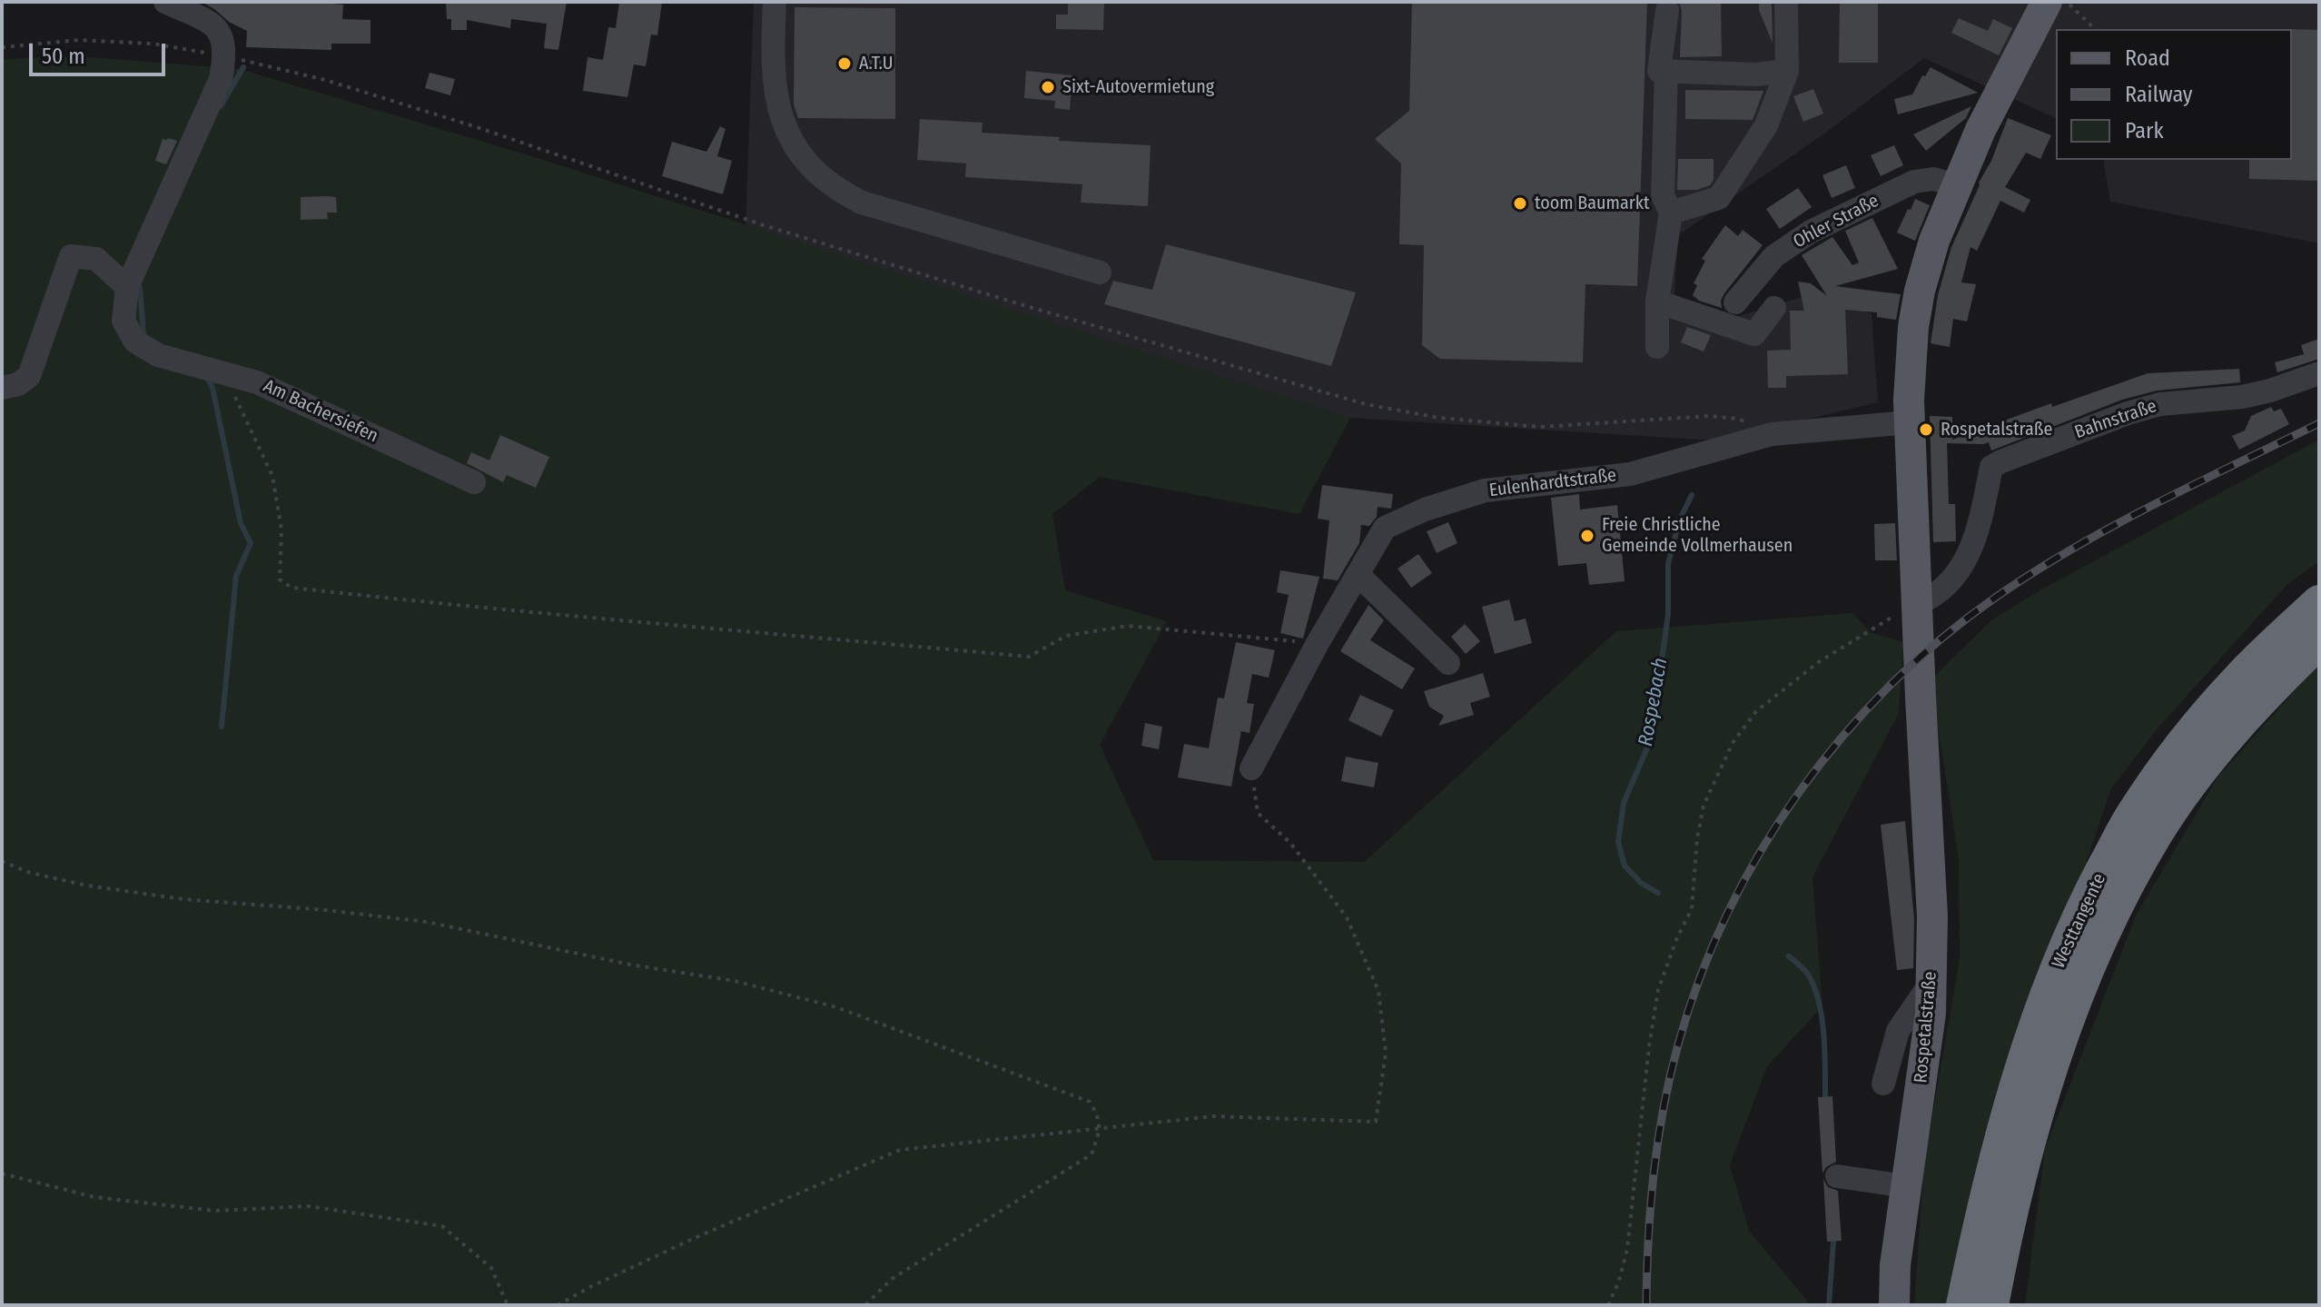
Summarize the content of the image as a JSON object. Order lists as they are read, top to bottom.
{
  "streets": {
    "highway": ["Westtangente"],
    "main road": ["Rospetalstraße"],
    "street": [
      "Ohler Straße",
      "Am Bachersiefen",
      "Bahnstraße",
      "Eulenhardtstraße"
    ]
  },
  "crossings": [
    ["Ohler Straße", "Rospetalstraße"],
    ["Bahnstraße", "Rospetalstraße"],
    ["Eulenhardtstraße", "Rospetalstraße"]
  ],
  "water": ["Rospebach"],
  "places": [
    "A.T.U",
    "Sixt-Autovermietung",
    "toom Baumarkt",
    "Rospetalstraße",
    "Freie Christliche Gemeinde Vollmerhausen"
  ],
  "legend": ["Road", "Railway", "Park"],
  "scale_bar": "50 m"
}
